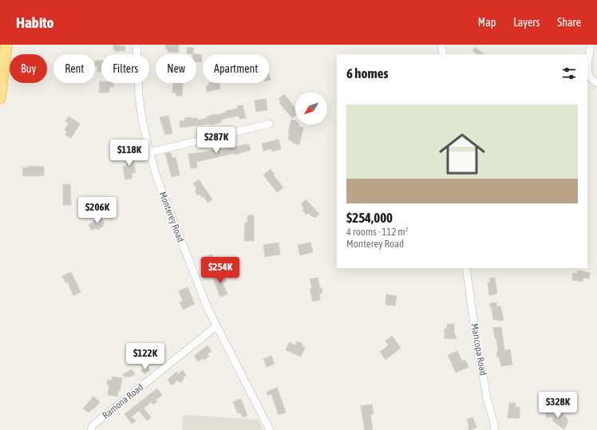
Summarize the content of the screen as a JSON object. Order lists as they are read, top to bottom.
{
  "streets": {
    "street": ["Monterey Road", "Maricopa Road", "Ramona Road"]
  },
  "crossings": [
    ["Monterey Road", "Ramona Road"]
  ],
  "north": "bottom left",
  "page": {
    "header": "Habito",
    "nav": ["Map", "Layers", "Share"],
    "chip": [
      "Buy",
      "Rent",
      "Filters",
      "New",
      "Apartment"
    ],
    "heading": "6 homes",
    "list": [
      {
        "name": "$254,000",
        "note": "4 rooms · 112 m² · Monterey Road"
      }
    ],
    "price": [
      "$287K",
      "$118K",
      "$206K",
      "$254K",
      "$122K",
      "$328K"
    ]
  }
}
